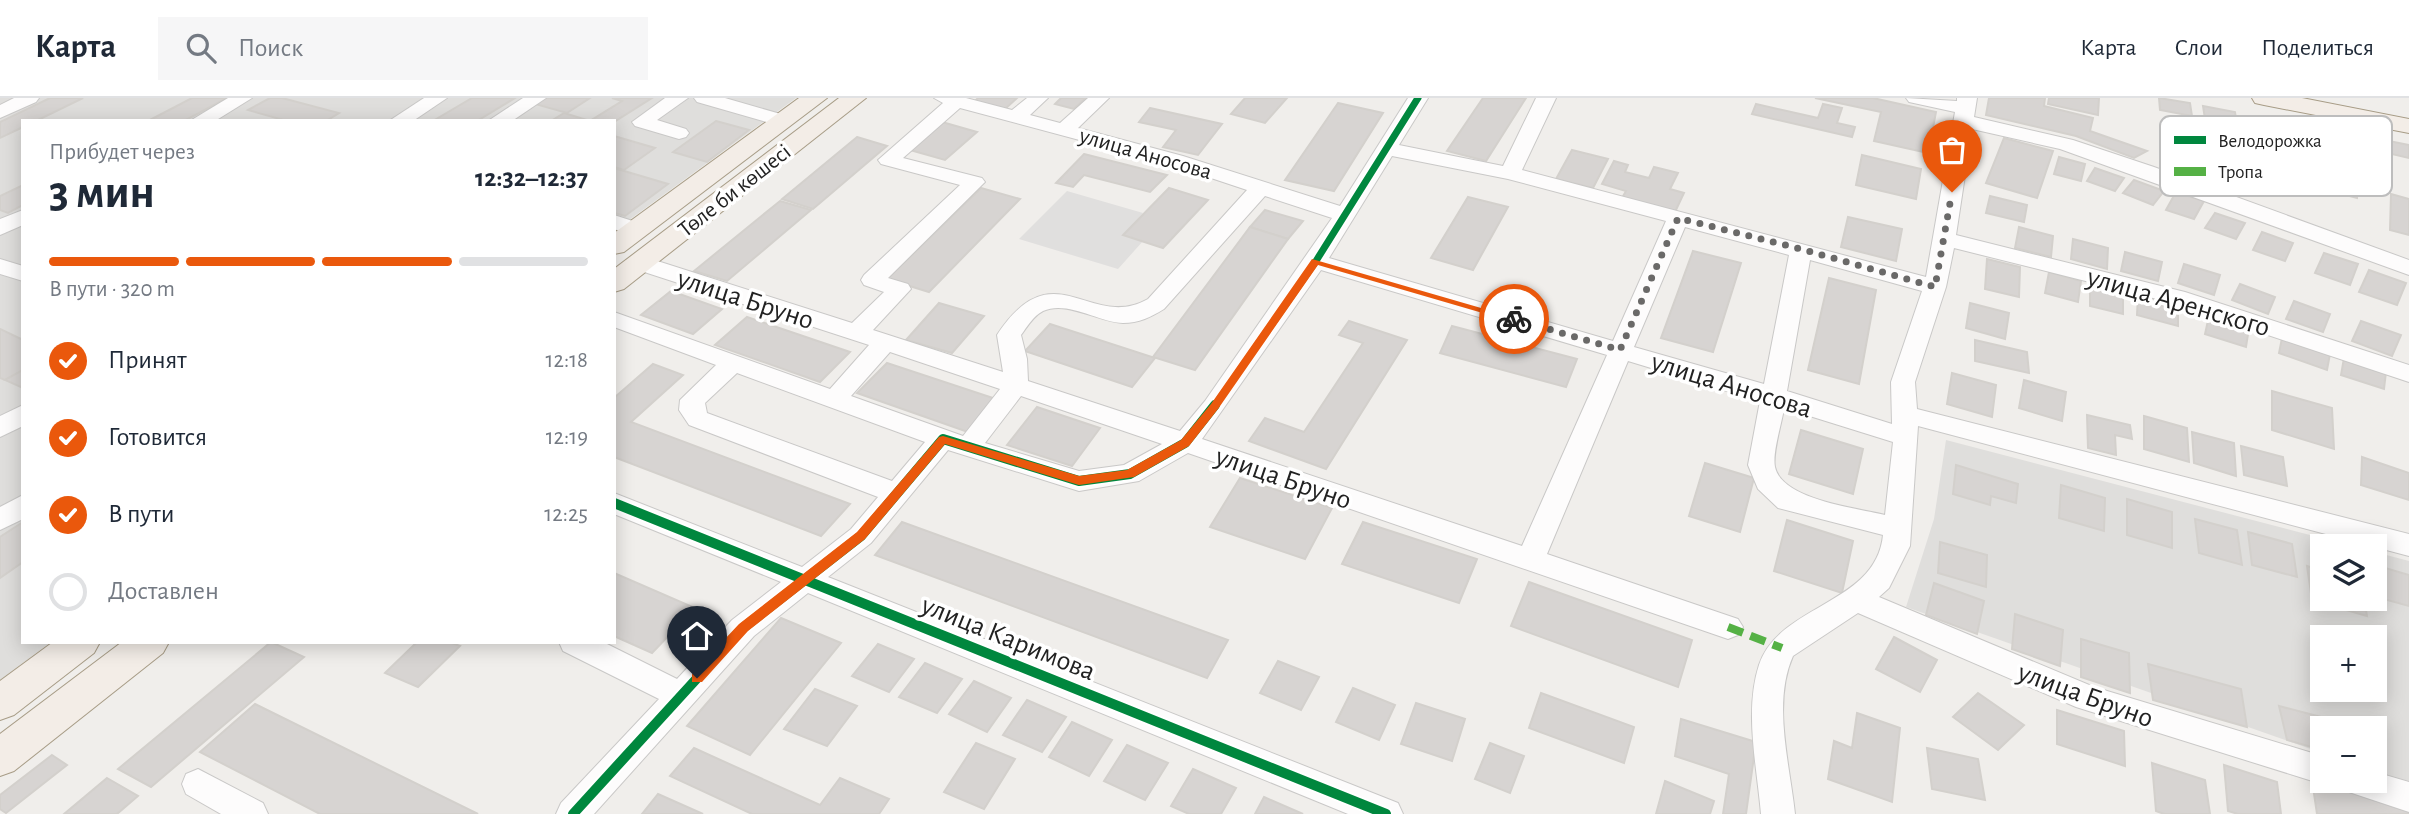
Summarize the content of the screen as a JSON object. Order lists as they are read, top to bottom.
{
  "streets": {
    "main road": ["Төле би көшесі"],
    "street": [
      "улица Аносова",
      "улица Бруно",
      "улица Аренского",
      "улица Каримова"
    ]
  },
  "crossings": [
    ["Төле би көшесі", "улица Бруно"]
  ],
  "legend": ["Велодорожка", "Тропа"],
  "page": {
    "header": "Карта",
    "search": "Поиск",
    "nav": ["Карта", "Слои", "Поделиться"],
    "heading": ["3 мин", "Прибудет через", "12:32–12:37"],
    "bar": "В пути · 320 m",
    "list": [
      ["Принят", "12:18"],
      ["Готовится", "12:19"],
      ["В пути", "12:25"],
      "Доставлен"
    ],
    "map_buttons": ["+", "−"]
  }
}
